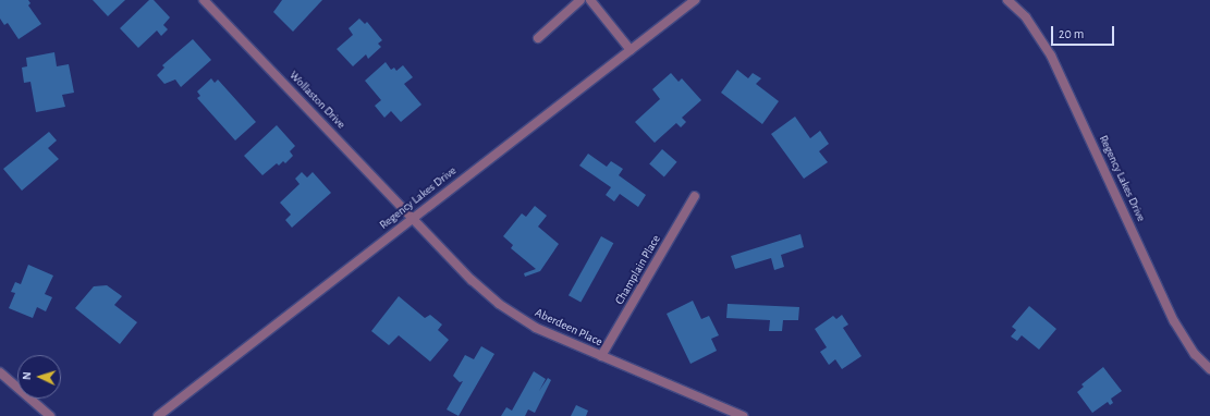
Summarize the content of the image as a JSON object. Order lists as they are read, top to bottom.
{
  "streets": {
    "street": [
      "Wollaston Drive",
      "Regency Lakes Drive",
      "Champlain Place",
      "Aberdeen Place"
    ]
  },
  "crossings": [
    ["Wollaston Drive", "Regency Lakes Drive"],
    ["Wollaston Drive", "Aberdeen Place"],
    ["Regency Lakes Drive", "Aberdeen Place"],
    ["Champlain Place", "Aberdeen Place"]
  ],
  "scale_bar": "20 m",
  "north": "left"
}
